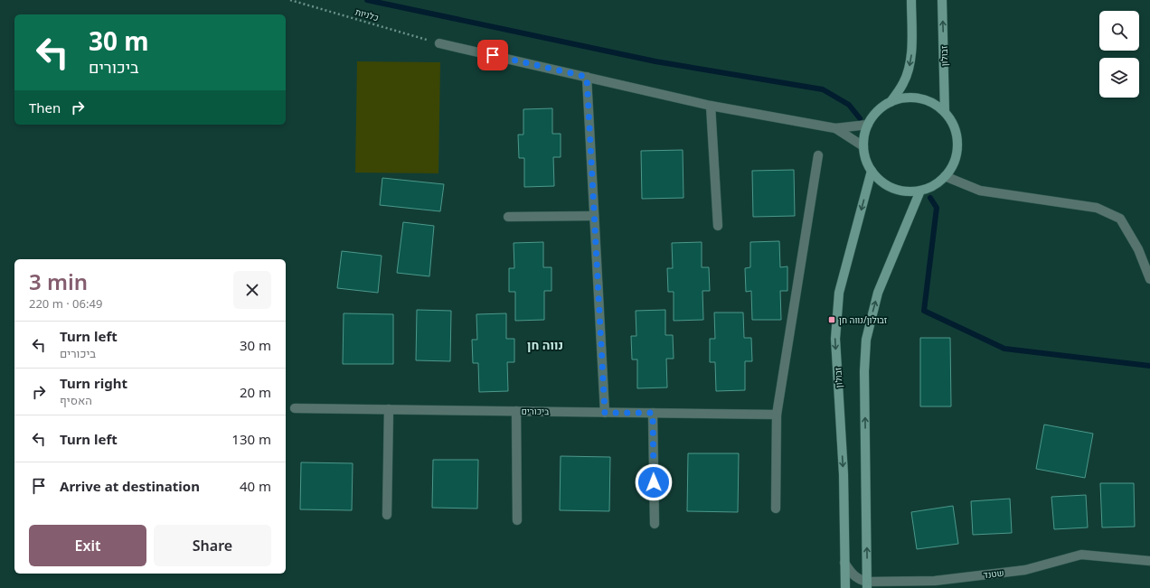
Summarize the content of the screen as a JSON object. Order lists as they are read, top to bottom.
{
  "streets": {
    "main road": ["זבולון"],
    "street": ["ביכורים", "שטנד"],
    "path": ["כלניות"]
  },
  "crossings": [
    ["זבולון", "שטנד"]
  ],
  "districts": ["נווה חן"],
  "places": {
    "transit": ["זבולון/נווה חן"]
  },
  "page": {
    "turn": ["30 m", "ביכורים"],
    "then": "Then",
    "heading": ["3 min", "220 m · 06:49"],
    "list": [
      {
        "name": "Turn left",
        "note": "ביכורים",
        "value": "30 m"
      },
      {
        "name": "Turn right",
        "note": "האסיף",
        "value": "20 m"
      },
      {
        "name": "Turn left",
        "value": "130 m"
      },
      {
        "name": "Arrive at destination",
        "value": "40 m"
      }
    ],
    "buttons": ["Exit", "Share"]
  }
}
